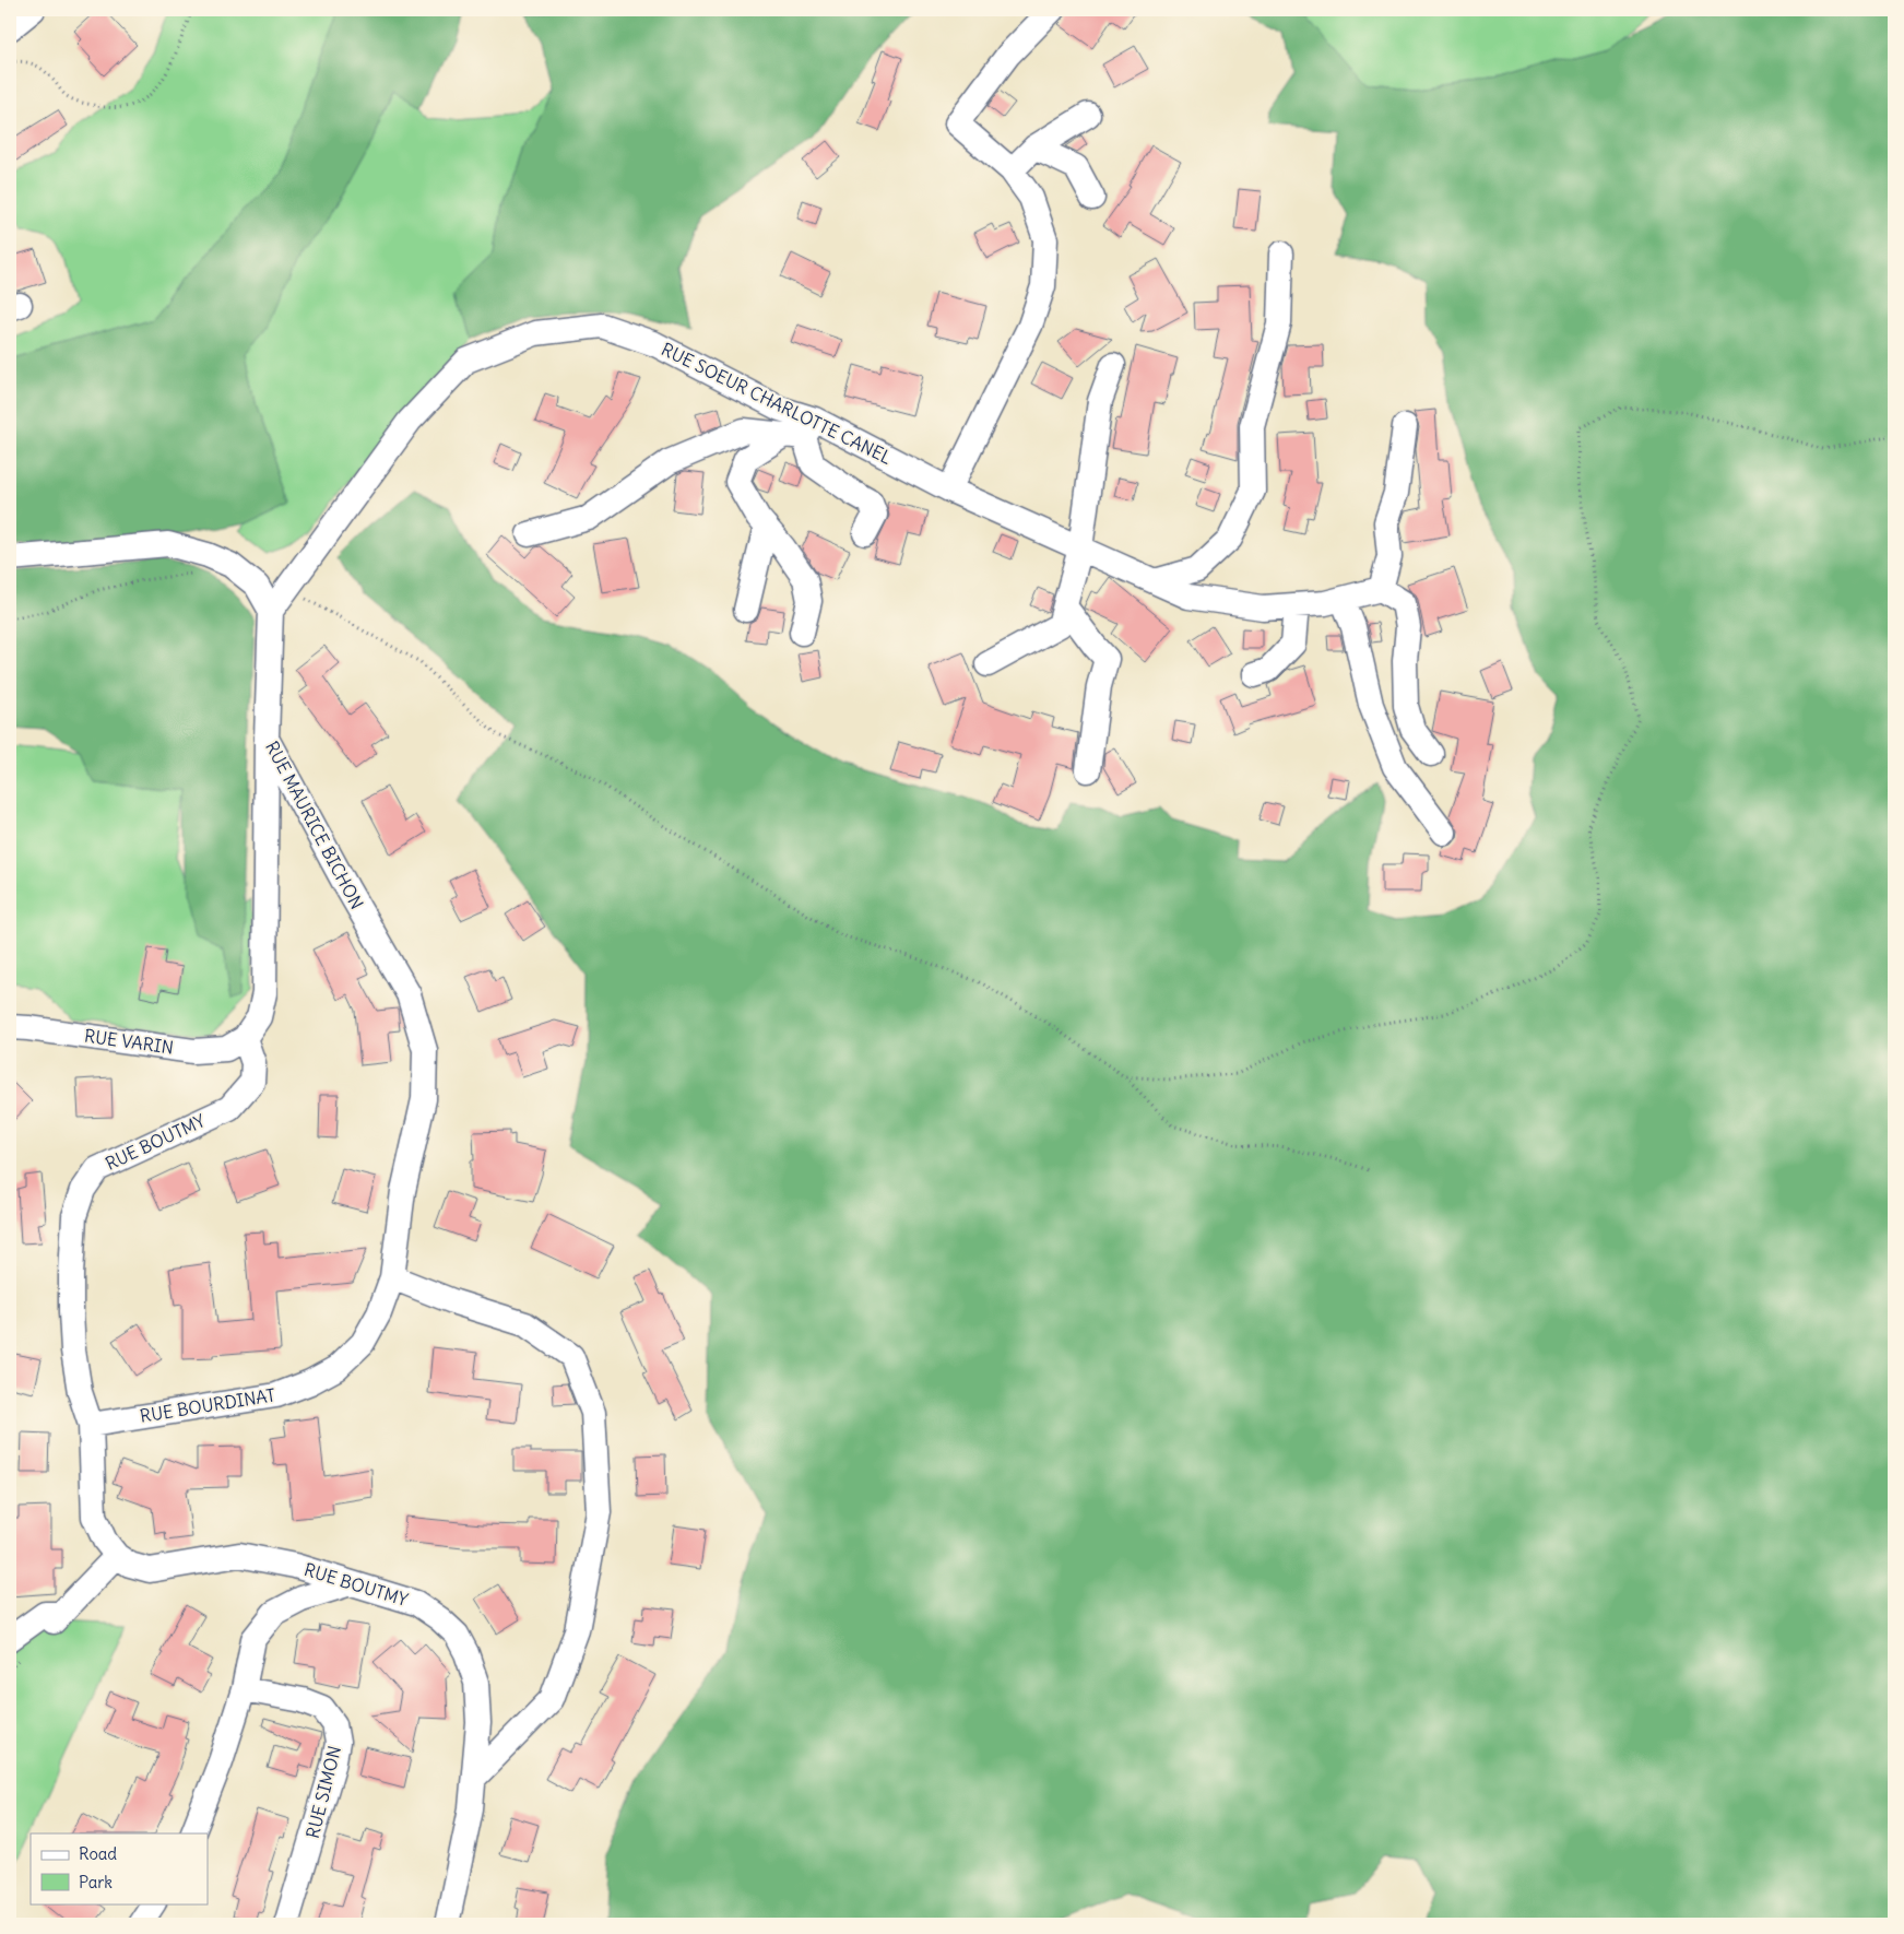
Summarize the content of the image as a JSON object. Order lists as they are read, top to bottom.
{
  "streets": {
    "street": [
      "RUE SOEUR CHARLOTTE CANEL",
      "RUE MAURICE BICHON",
      "RUE VARIN",
      "RUE BOUTMY",
      "RUE BOURDINAT",
      "RUE SIMON"
    ]
  },
  "crossings": [
    ["RUE SOEUR CHARLOTTE CANEL", "RUE MAURICE BICHON"],
    ["RUE MAURICE BICHON", "RUE BOURDINAT"],
    ["RUE VARIN", "RUE BOUTMY"],
    ["RUE BOUTMY", "RUE BOURDINAT"]
  ],
  "legend": ["Road", "Park"]
}
